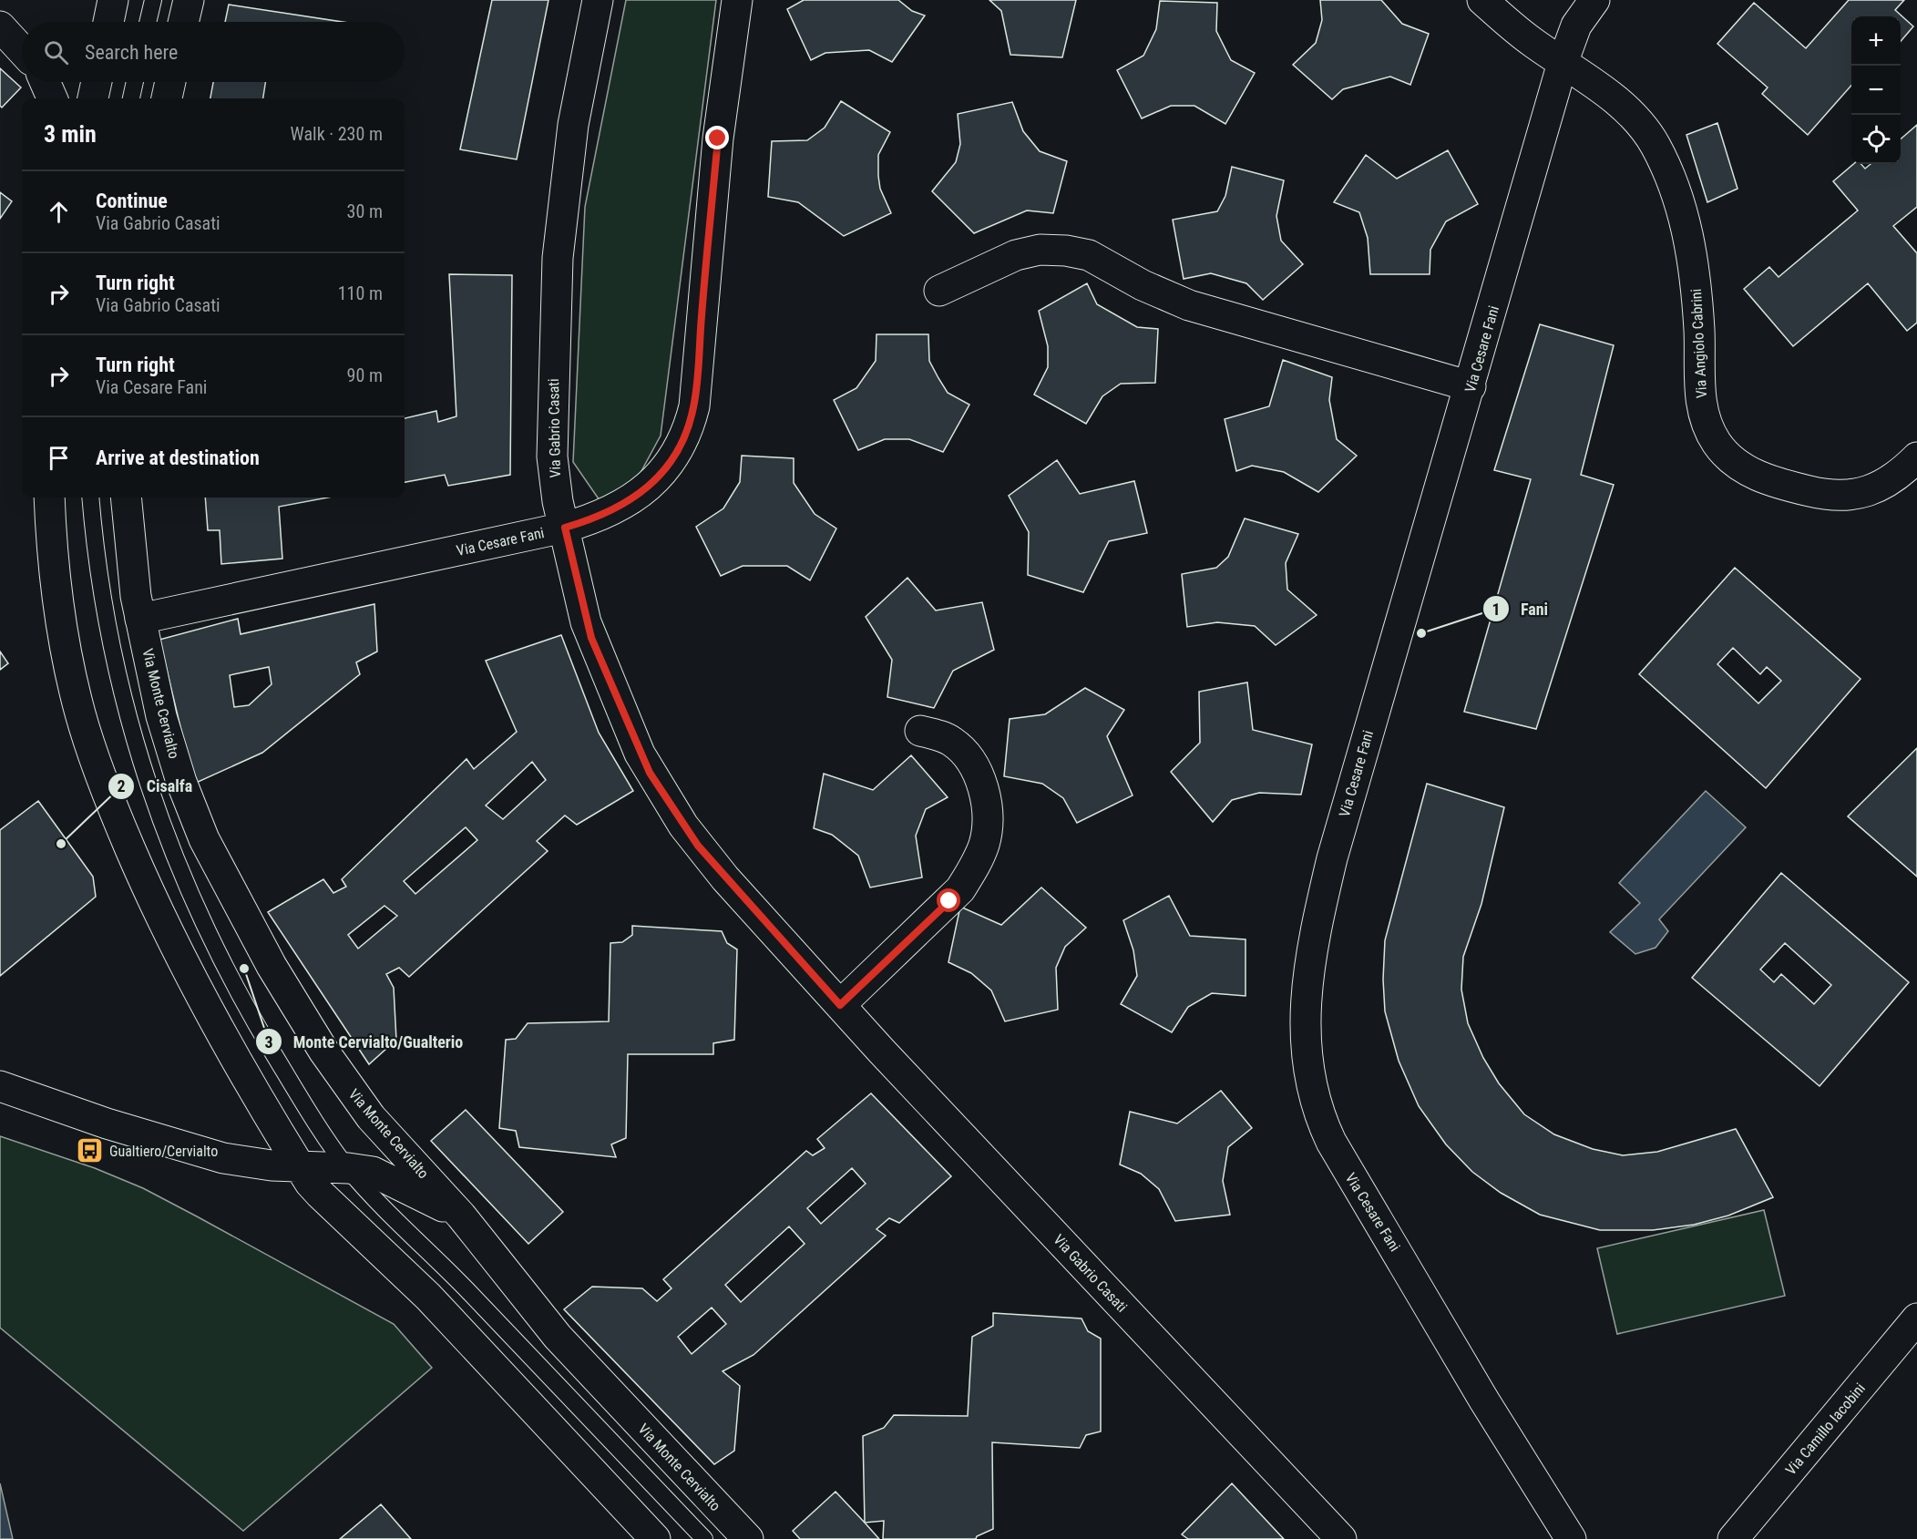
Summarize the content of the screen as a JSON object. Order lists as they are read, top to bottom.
{
  "streets": {
    "street": [
      "Via Angiolo Cabrini",
      "Via Cesare Fani",
      "Via Gabrio Casati",
      "Via Monte Cervialto",
      "Via Camillo Iacobini"
    ]
  },
  "crossings": [
    ["Via Angiolo Cabrini", "Via Cesare Fani"],
    ["Via Cesare Fani", "Via Gabrio Casati"],
    ["Via Cesare Fani", "Via Monte Cervialto"]
  ],
  "places": {
    "other": ["Fani", "Cisalfa", "Monte Cervialto/Gualterio"],
    "bus stop": ["Gualtiero/Cervialto"]
  },
  "page": {
    "map_buttons": ["+", "−"],
    "search": "Search here",
    "heading": ["3 min", "Walk · 230 m"],
    "list": [
      ["Continue", "Via Gabrio Casati", "30 m"],
      ["Turn right", "Via Gabrio Casati", "110 m"],
      ["Turn right", "Via Cesare Fani", "90 m"],
      "Arrive at destination"
    ]
  }
}
